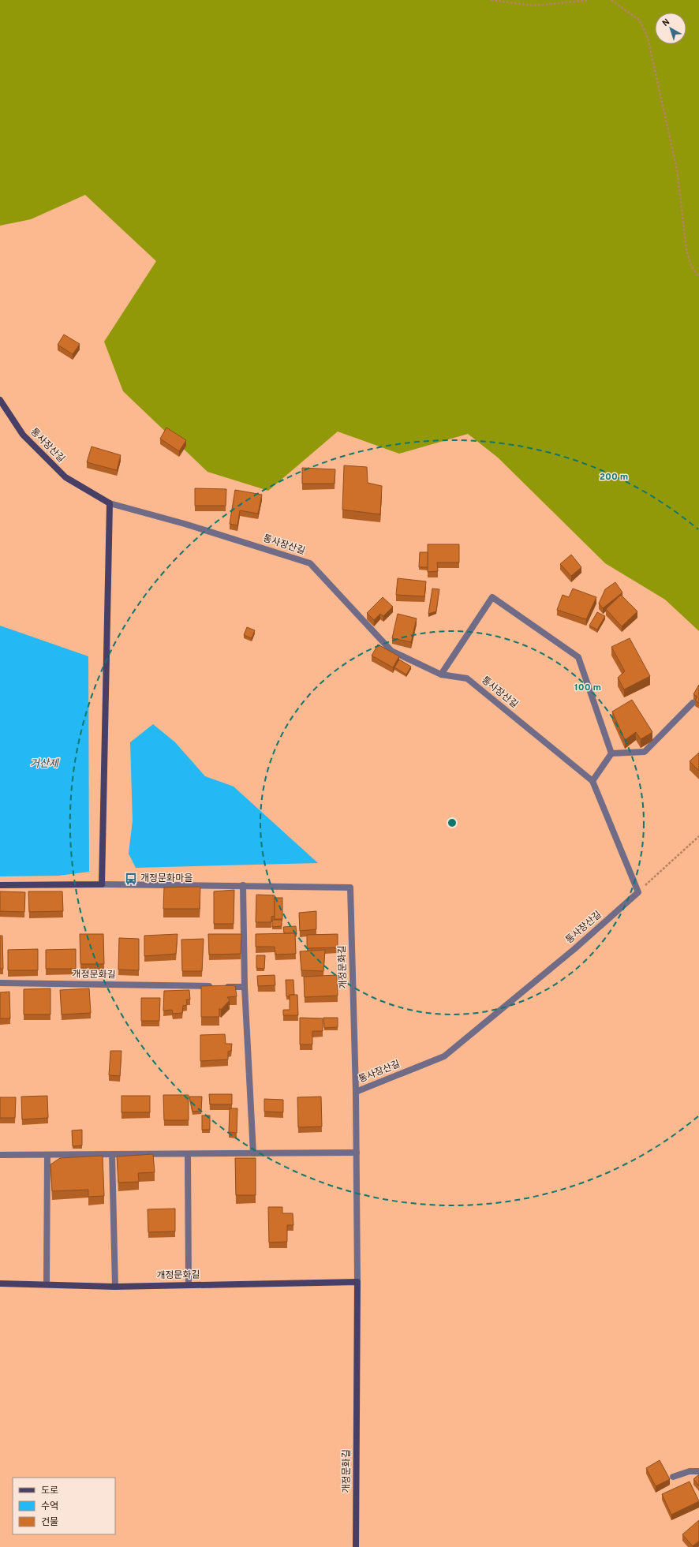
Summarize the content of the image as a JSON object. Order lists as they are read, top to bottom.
{
  "streets": {
    "street": ["통사장산길", "개정문화길"]
  },
  "crossings": [
    ["통사장산길", "개정문화길"]
  ],
  "water": ["거산제"],
  "places": {
    "bus stop": ["개정문화마을"]
  },
  "legend": ["도로", "수역", "건물"],
  "north": "top left",
  "rings": ["200 m", "100 m"]
}
